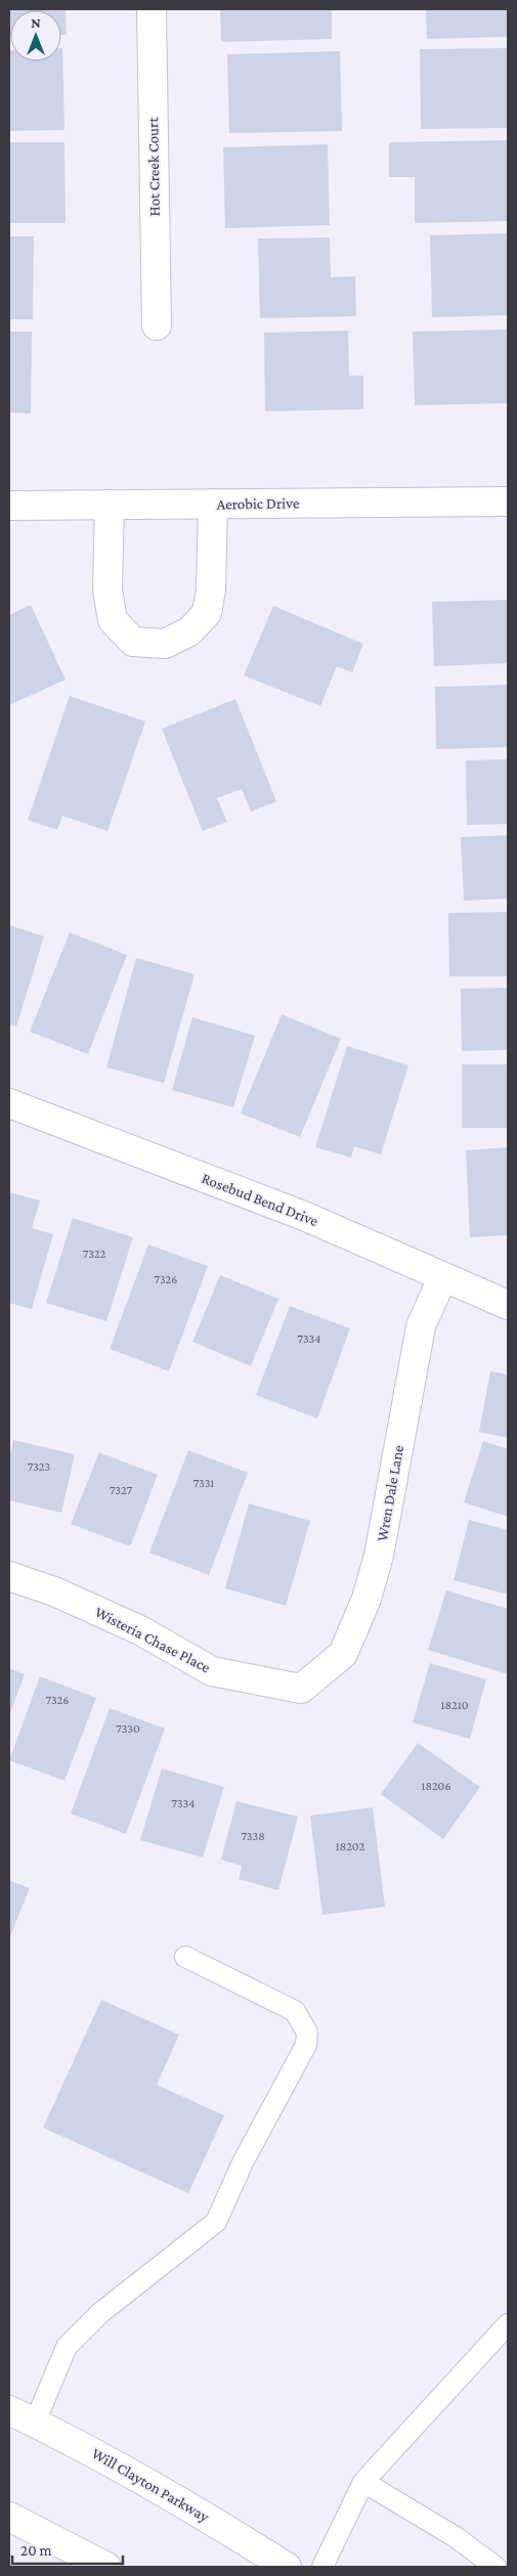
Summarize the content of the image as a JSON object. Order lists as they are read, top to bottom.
{
  "streets": {
    "street": [
      "Hot Creek Court",
      "Aerobic Drive",
      "Rosebud Bend Drive",
      "Wren Dale Lane",
      "Wisteria Chase Place",
      "Will Clayton Parkway"
    ]
  },
  "crossings": [
    ["Rosebud Bend Drive", "Wren Dale Lane"],
    ["Wren Dale Lane", "Wisteria Chase Place"]
  ],
  "house_numbers": [
    "7322",
    "7326",
    "7334",
    "7323",
    "7331",
    "7327",
    "7326",
    "18210",
    "7330",
    "18206",
    "7334",
    "7338",
    "18202"
  ],
  "scale_bar": "20 m",
  "north": "top"
}
